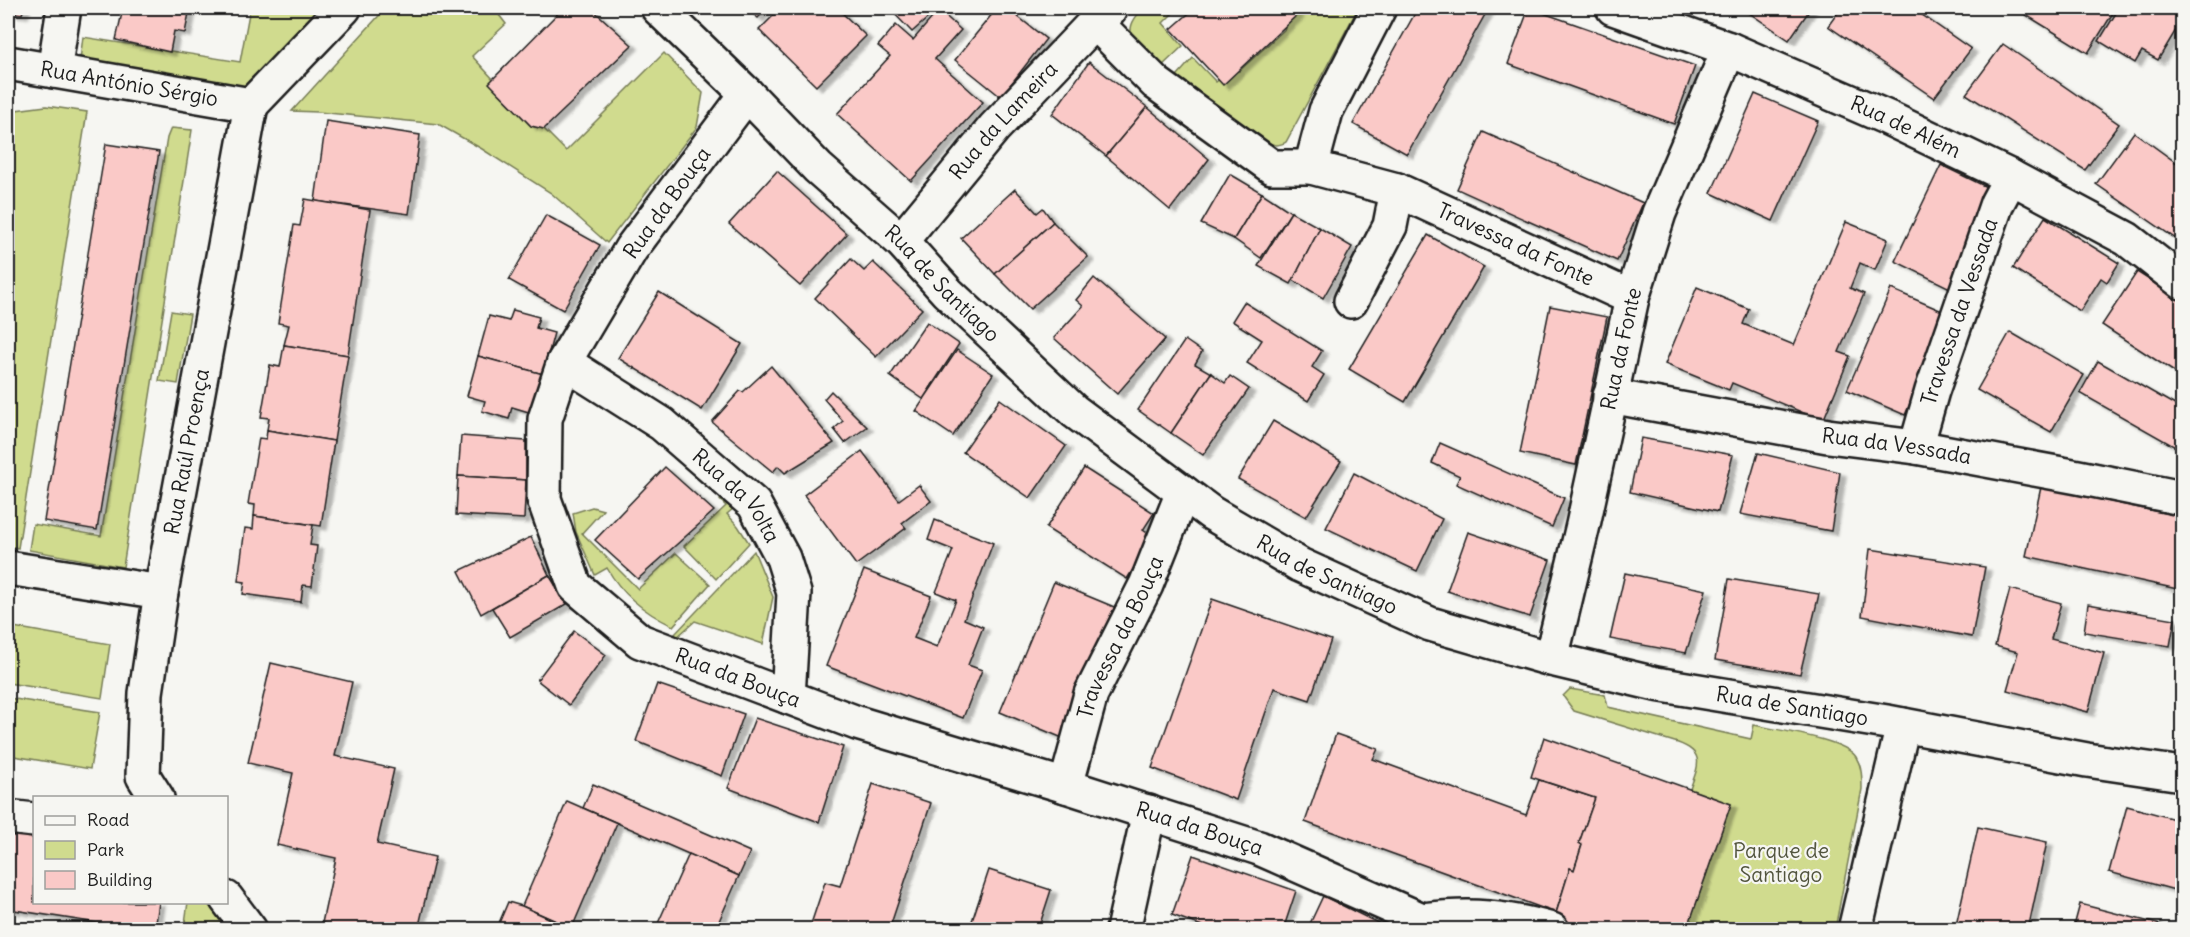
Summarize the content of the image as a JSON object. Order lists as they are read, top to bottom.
{
  "streets": {
    "street": [
      "Rua António Sérgio",
      "Rua da Lameira",
      "Rua de Além",
      "Rua da Bouça",
      "Travessa da Fonte",
      "Rua de Santiago",
      "Travessa da Vessada",
      "Rua da Fonte",
      "Rua da Vessada",
      "Rua Raúl Proença",
      "Rua da Volta",
      "Travessa da Bouça"
    ]
  },
  "crossings": [
    ["Rua António Sérgio", "Rua Raúl Proença"],
    ["Rua da Lameira", "Travessa da Fonte"],
    ["Rua da Lameira", "Rua de Santiago"],
    ["Rua de Além", "Travessa da Vessada"],
    ["Rua de Além", "Rua da Fonte"],
    ["Rua da Bouça", "Rua de Santiago"],
    ["Rua da Bouça", "Rua da Volta"],
    ["Rua da Bouça", "Travessa da Bouça"],
    ["Travessa da Fonte", "Rua da Fonte"],
    ["Rua de Santiago", "Rua da Fonte"],
    ["Rua de Santiago", "Travessa da Bouça"],
    ["Travessa da Vessada", "Rua da Vessada"],
    ["Rua da Fonte", "Rua da Vessada"]
  ],
  "parks": ["Parque de Santiago"],
  "legend": ["Road", "Park", "Building"]
}
